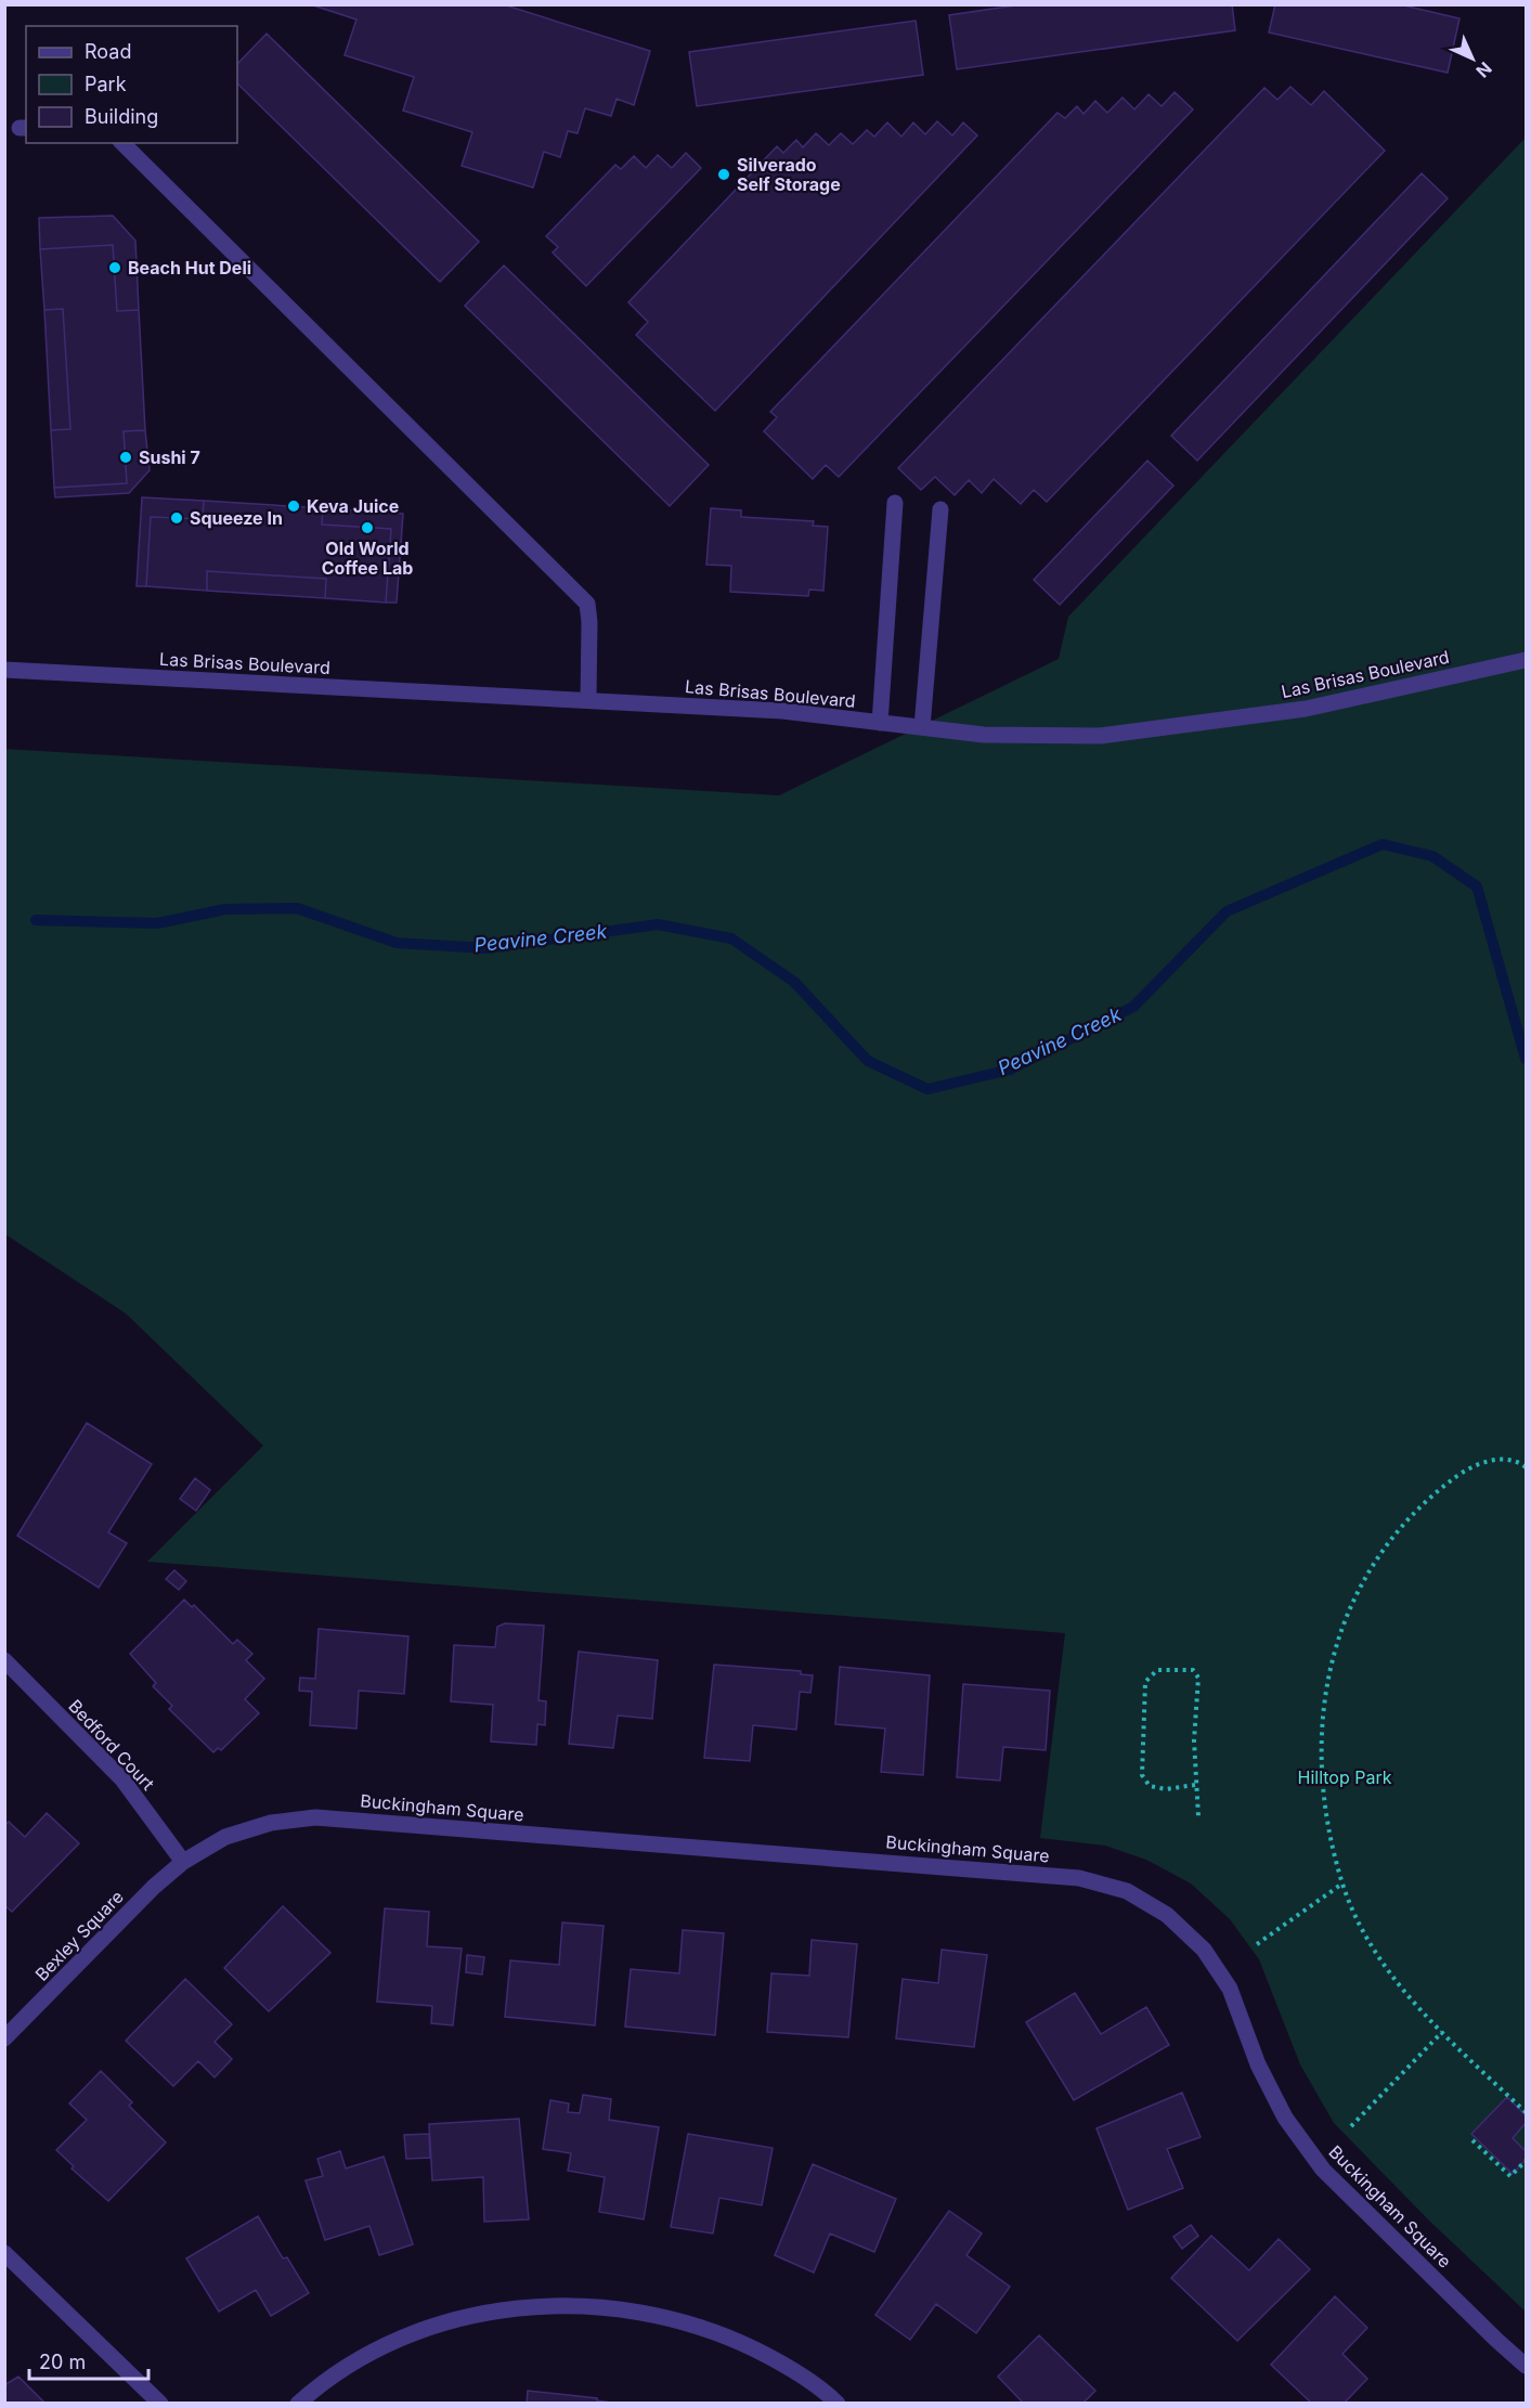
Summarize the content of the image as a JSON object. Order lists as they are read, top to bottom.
{
  "streets": {
    "street": [
      "Las Brisas Boulevard",
      "Bedford Court",
      "Buckingham Square",
      "Bexley Square"
    ]
  },
  "crossings": [
    ["Bedford Court", "Buckingham Square"],
    ["Bedford Court", "Bexley Square"],
    ["Buckingham Square", "Bexley Square"]
  ],
  "water": ["Peavine Creek"],
  "parks": ["Hilltop Park"],
  "places": [
    "Silverado Self Storage",
    "Beach Hut Deli",
    "Sushi 7",
    "Keva Juice",
    "Squeeze In",
    "Old World Coffee Lab"
  ],
  "legend": ["Road", "Park", "Building"],
  "scale_bar": "20 m",
  "north": "bottom right"
}
